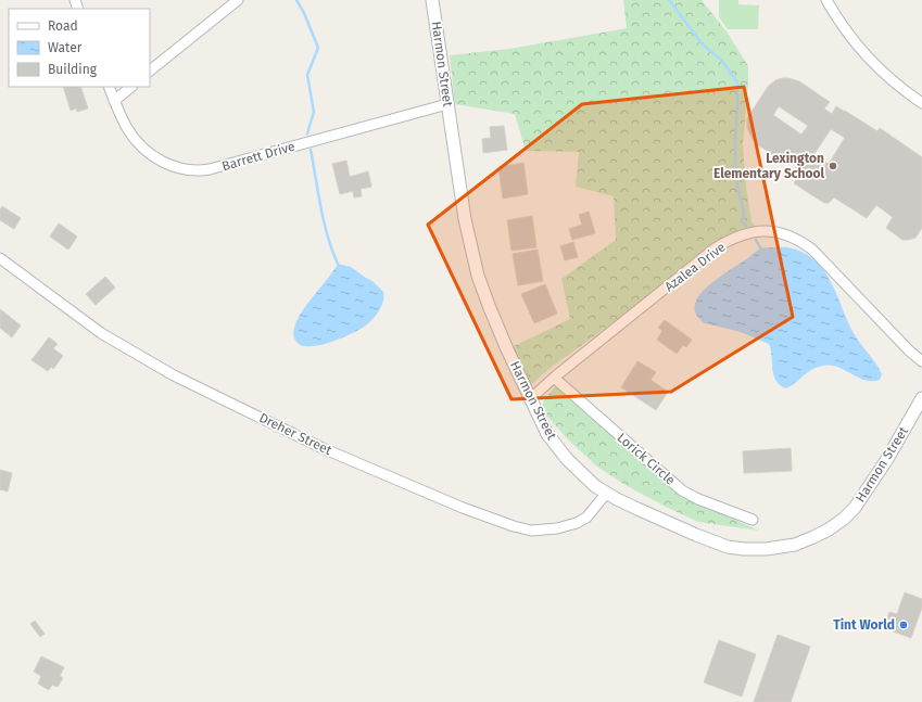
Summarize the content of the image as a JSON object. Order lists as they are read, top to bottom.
{
  "streets": {
    "street": [
      "Harmon Street",
      "Barrett Drive",
      "Azalea Drive",
      "Dreher Street",
      "Lorick Circle"
    ]
  },
  "crossings": [
    ["Harmon Street", "Barrett Drive"],
    ["Harmon Street", "Azalea Drive"],
    ["Harmon Street", "Dreher Street"],
    ["Azalea Drive", "Lorick Circle"]
  ],
  "places": ["Lexington Elementary School", "Tint World"],
  "legend": ["Road", "Water", "Building"]
}
